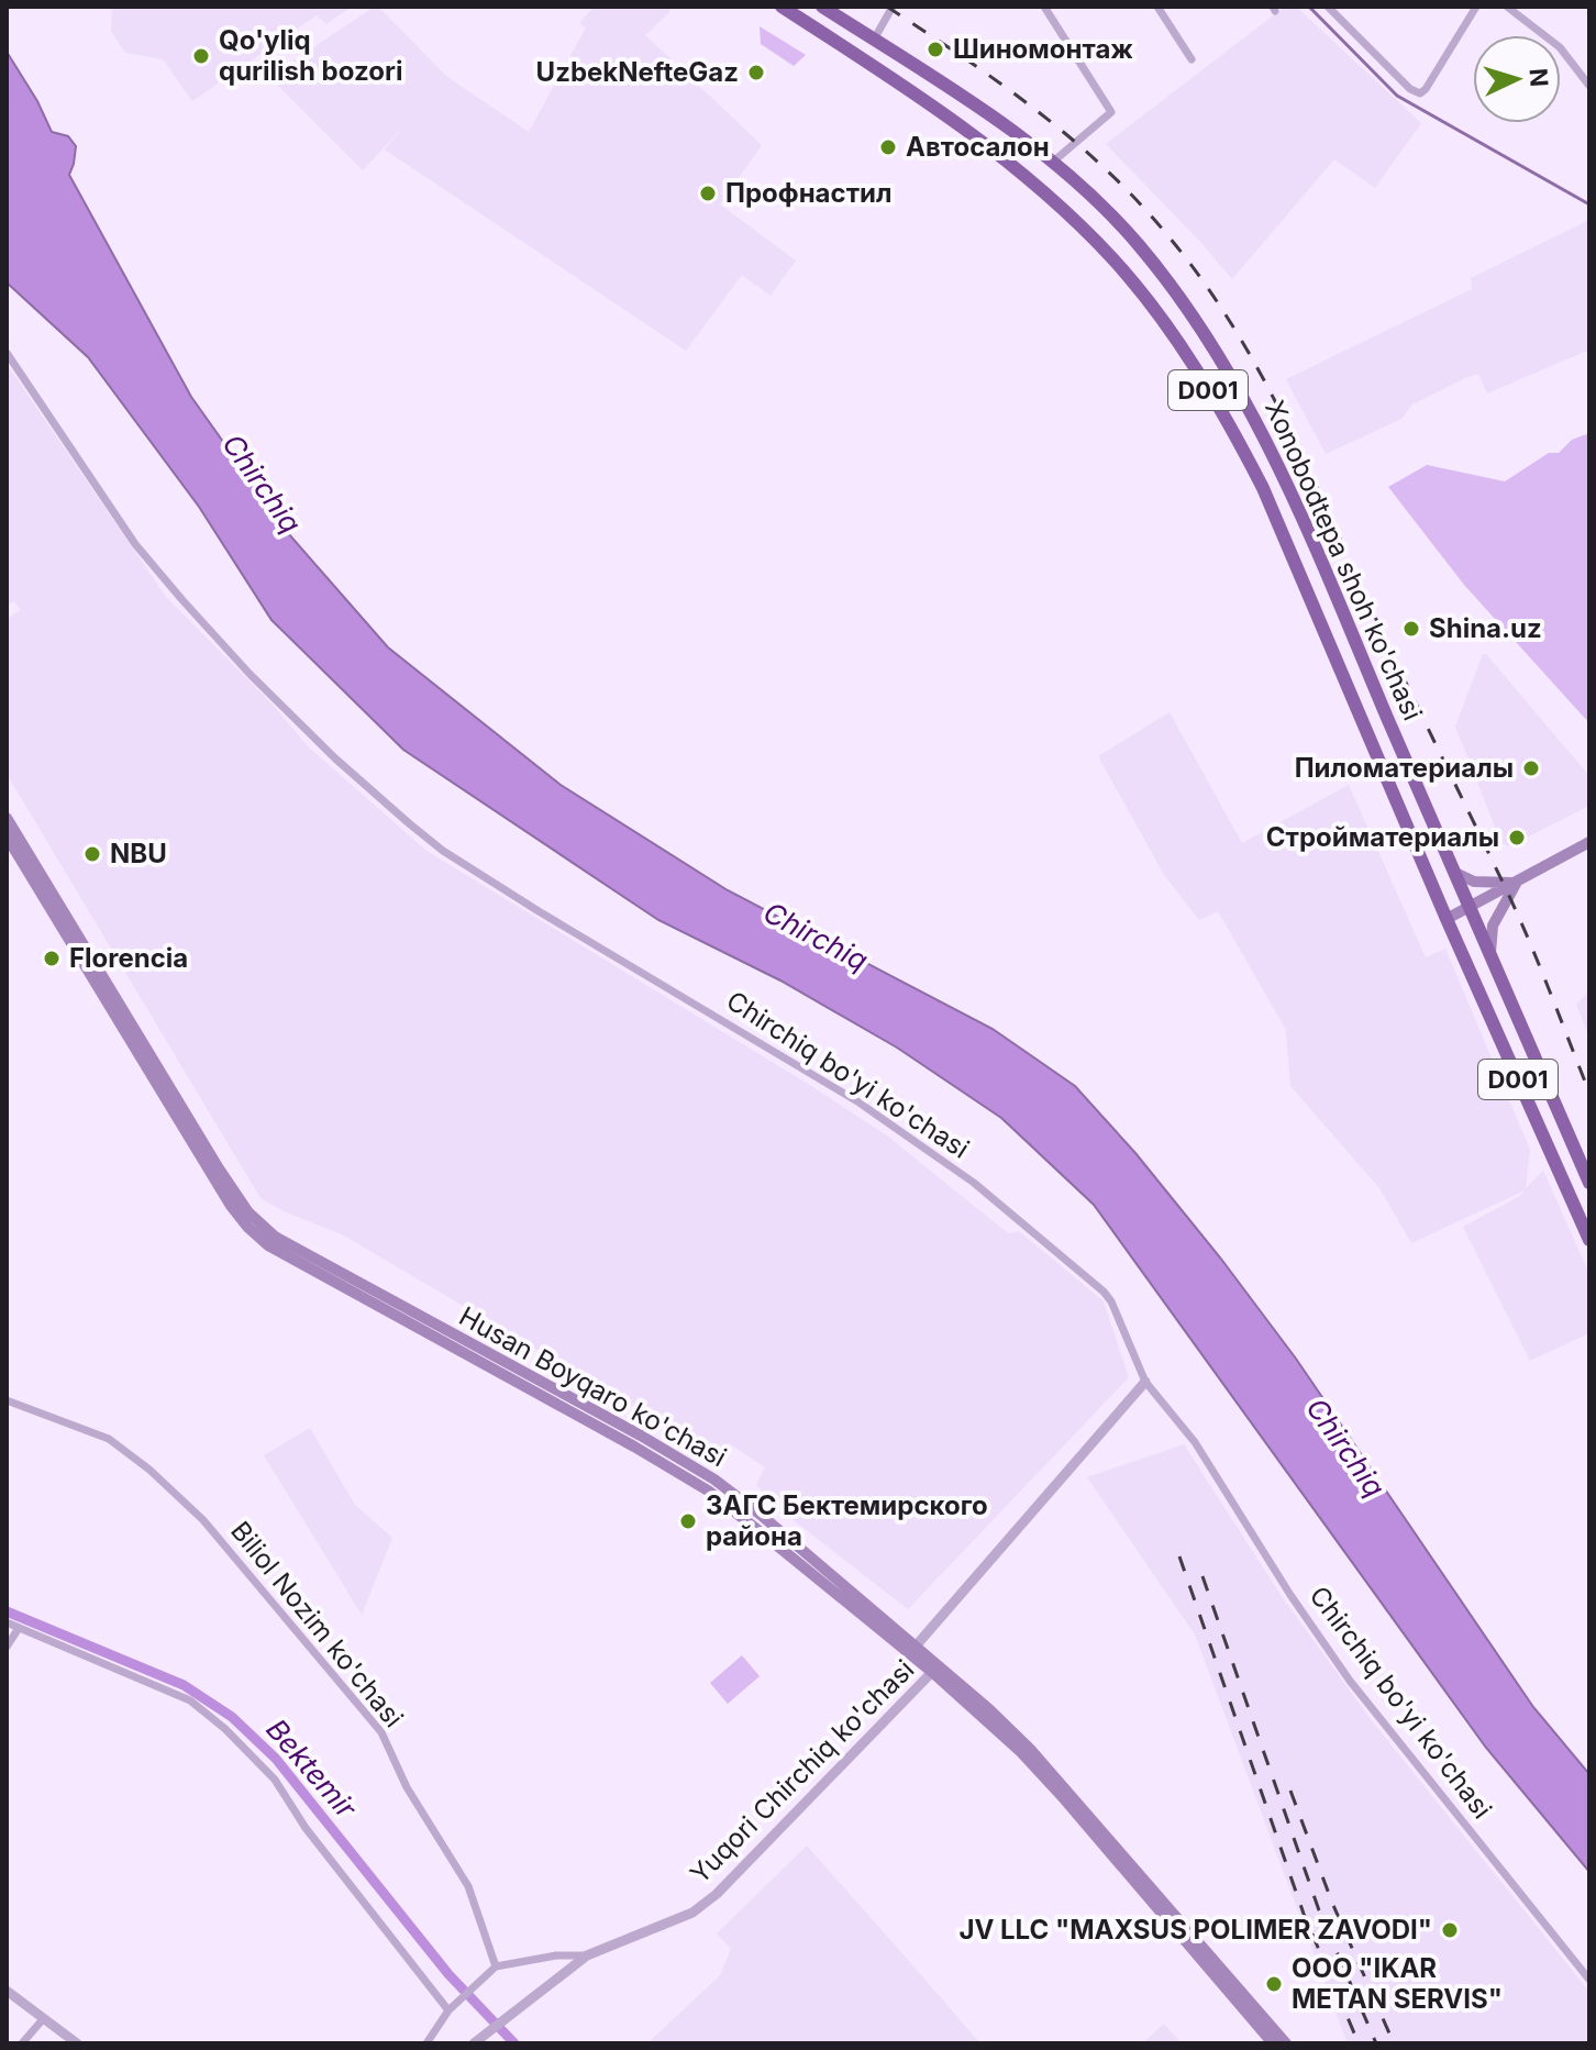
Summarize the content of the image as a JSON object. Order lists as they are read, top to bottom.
{
  "streets": {
    "highway": ["D001", "Xonobodtepa shoh ko'chasi"],
    "main road": ["Husan Boyqaro ko'chasi"],
    "street": ["Chirchiq bo'yi ko'chasi", "Biliol Nozim ko'chasi", "Yuqori Chirchiq ko'chasi"]
  },
  "crossings": [
    ["Chirchiq bo'yi ko'chasi", "Yuqori Chirchiq ko'chasi"],
    ["Husan Boyqaro ko'chasi", "Yuqori Chirchiq ko'chasi"]
  ],
  "water": ["Chirchiq", "Bektemir"],
  "places": [
    "Шиномонтаж",
    "Qo'yliq qurilish bozori",
    "UzbekNefteGaz",
    "Автосалон",
    "Профнастил",
    "Shina.uz",
    "Пиломатериалы",
    "Стройматериалы",
    "NBU",
    "Florencia",
    "ЗАГС Бектемирского района",
    "JV LLC \"MAXSUS POLIMER ZAVODI\"",
    "OOO \"IKAR METAN SERVIS\""
  ],
  "north": "right"
}
